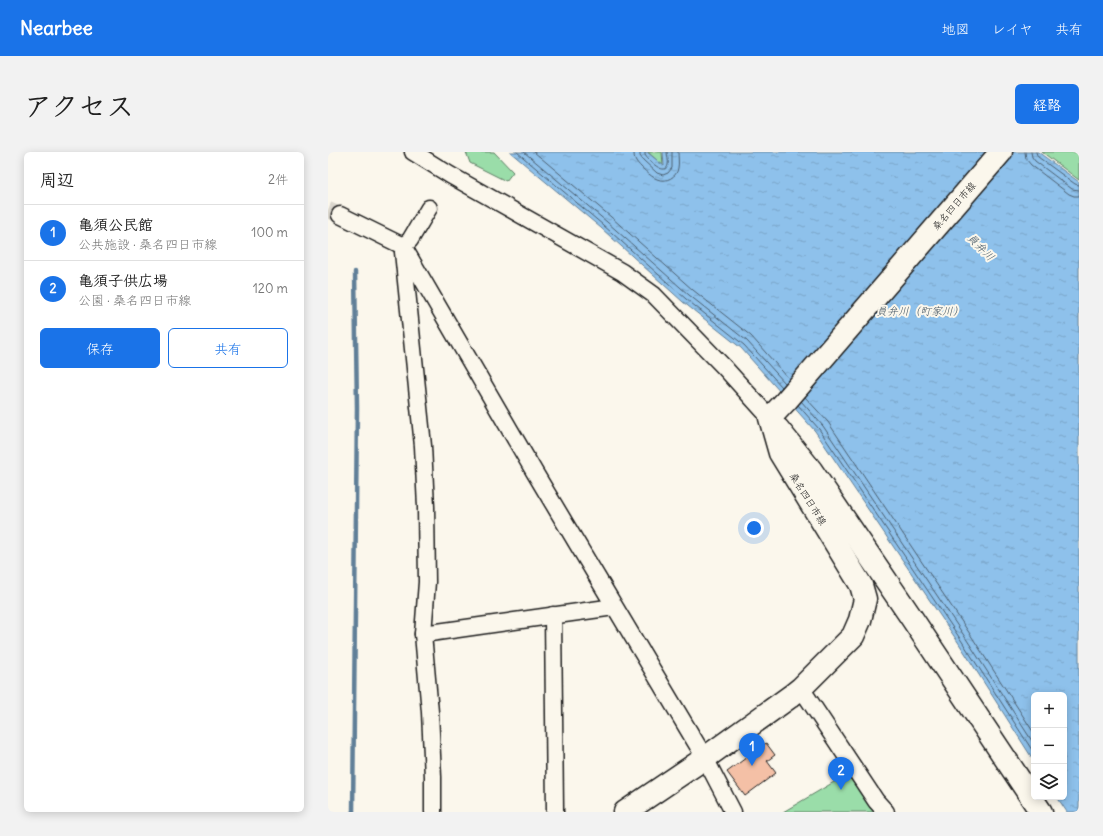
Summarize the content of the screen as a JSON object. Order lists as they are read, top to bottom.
{
  "streets": {
    "main road": ["桑名四日市線"]
  },
  "water": ["員弁川", "員弁川（町家川）"],
  "page": {
    "header": "Nearbee",
    "nav": ["地図", "レイヤ", "共有"],
    "title": "アクセス",
    "buttons": [
      "経路",
      ["保存", "共有"]
    ],
    "heading": ["周辺", "2件"],
    "list": [
      {
        "mark": "1",
        "name": "亀須公民館",
        "note": "公共施設 · 桑名四日市線",
        "value": "100 m"
      },
      {
        "mark": "2",
        "name": "亀須子供広場",
        "note": "公園 · 桑名四日市線",
        "value": "120 m"
      }
    ],
    "map_buttons": ["+", "−"],
    "pins": ["1", "2"]
  }
}
